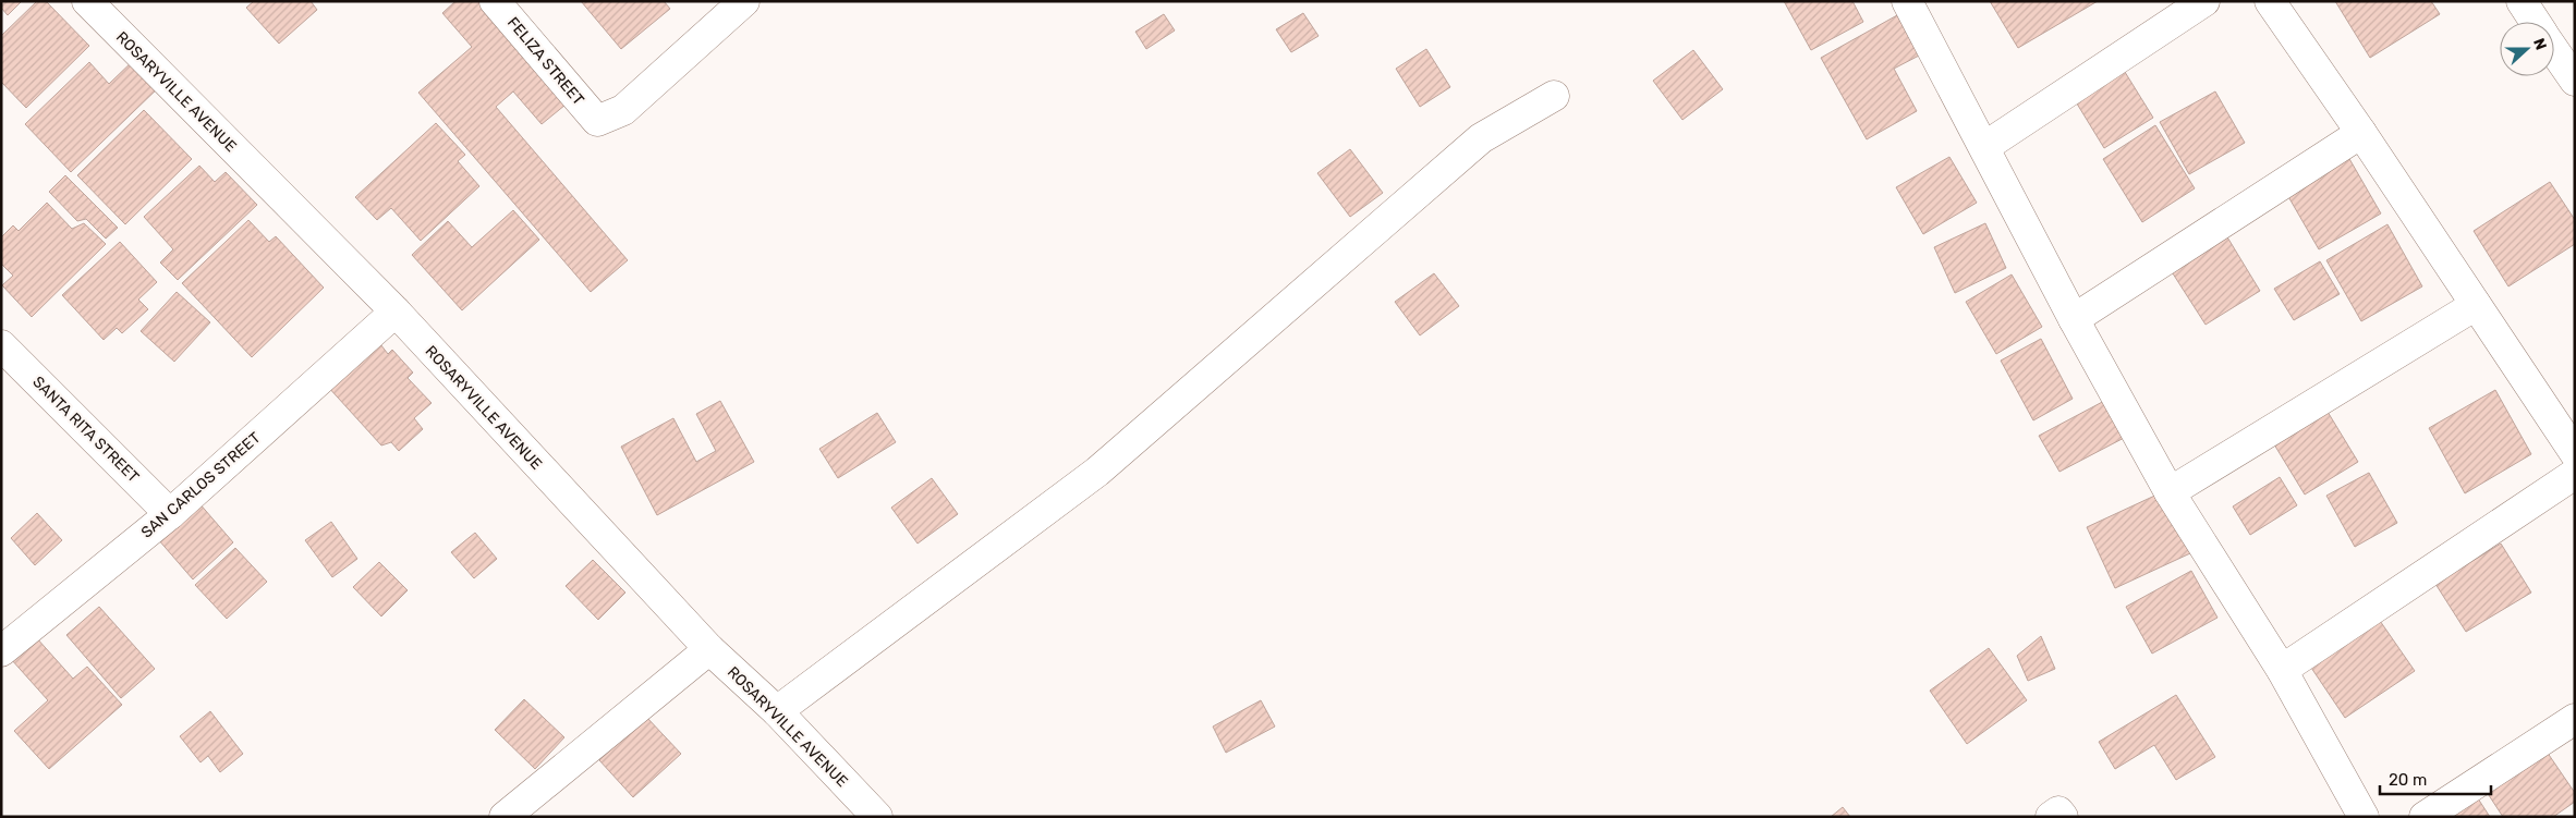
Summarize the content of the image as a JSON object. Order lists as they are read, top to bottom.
{
  "streets": {
    "street": [
      "FELIZA STREET",
      "ROSARYVILLE AVENUE",
      "SANTA RITA STREET",
      "SAN CARLOS STREET"
    ]
  },
  "crossings": [
    ["ROSARYVILLE AVENUE", "SAN CARLOS STREET"],
    ["SANTA RITA STREET", "SAN CARLOS STREET"]
  ],
  "scale_bar": "20 m",
  "north": "right"
}
